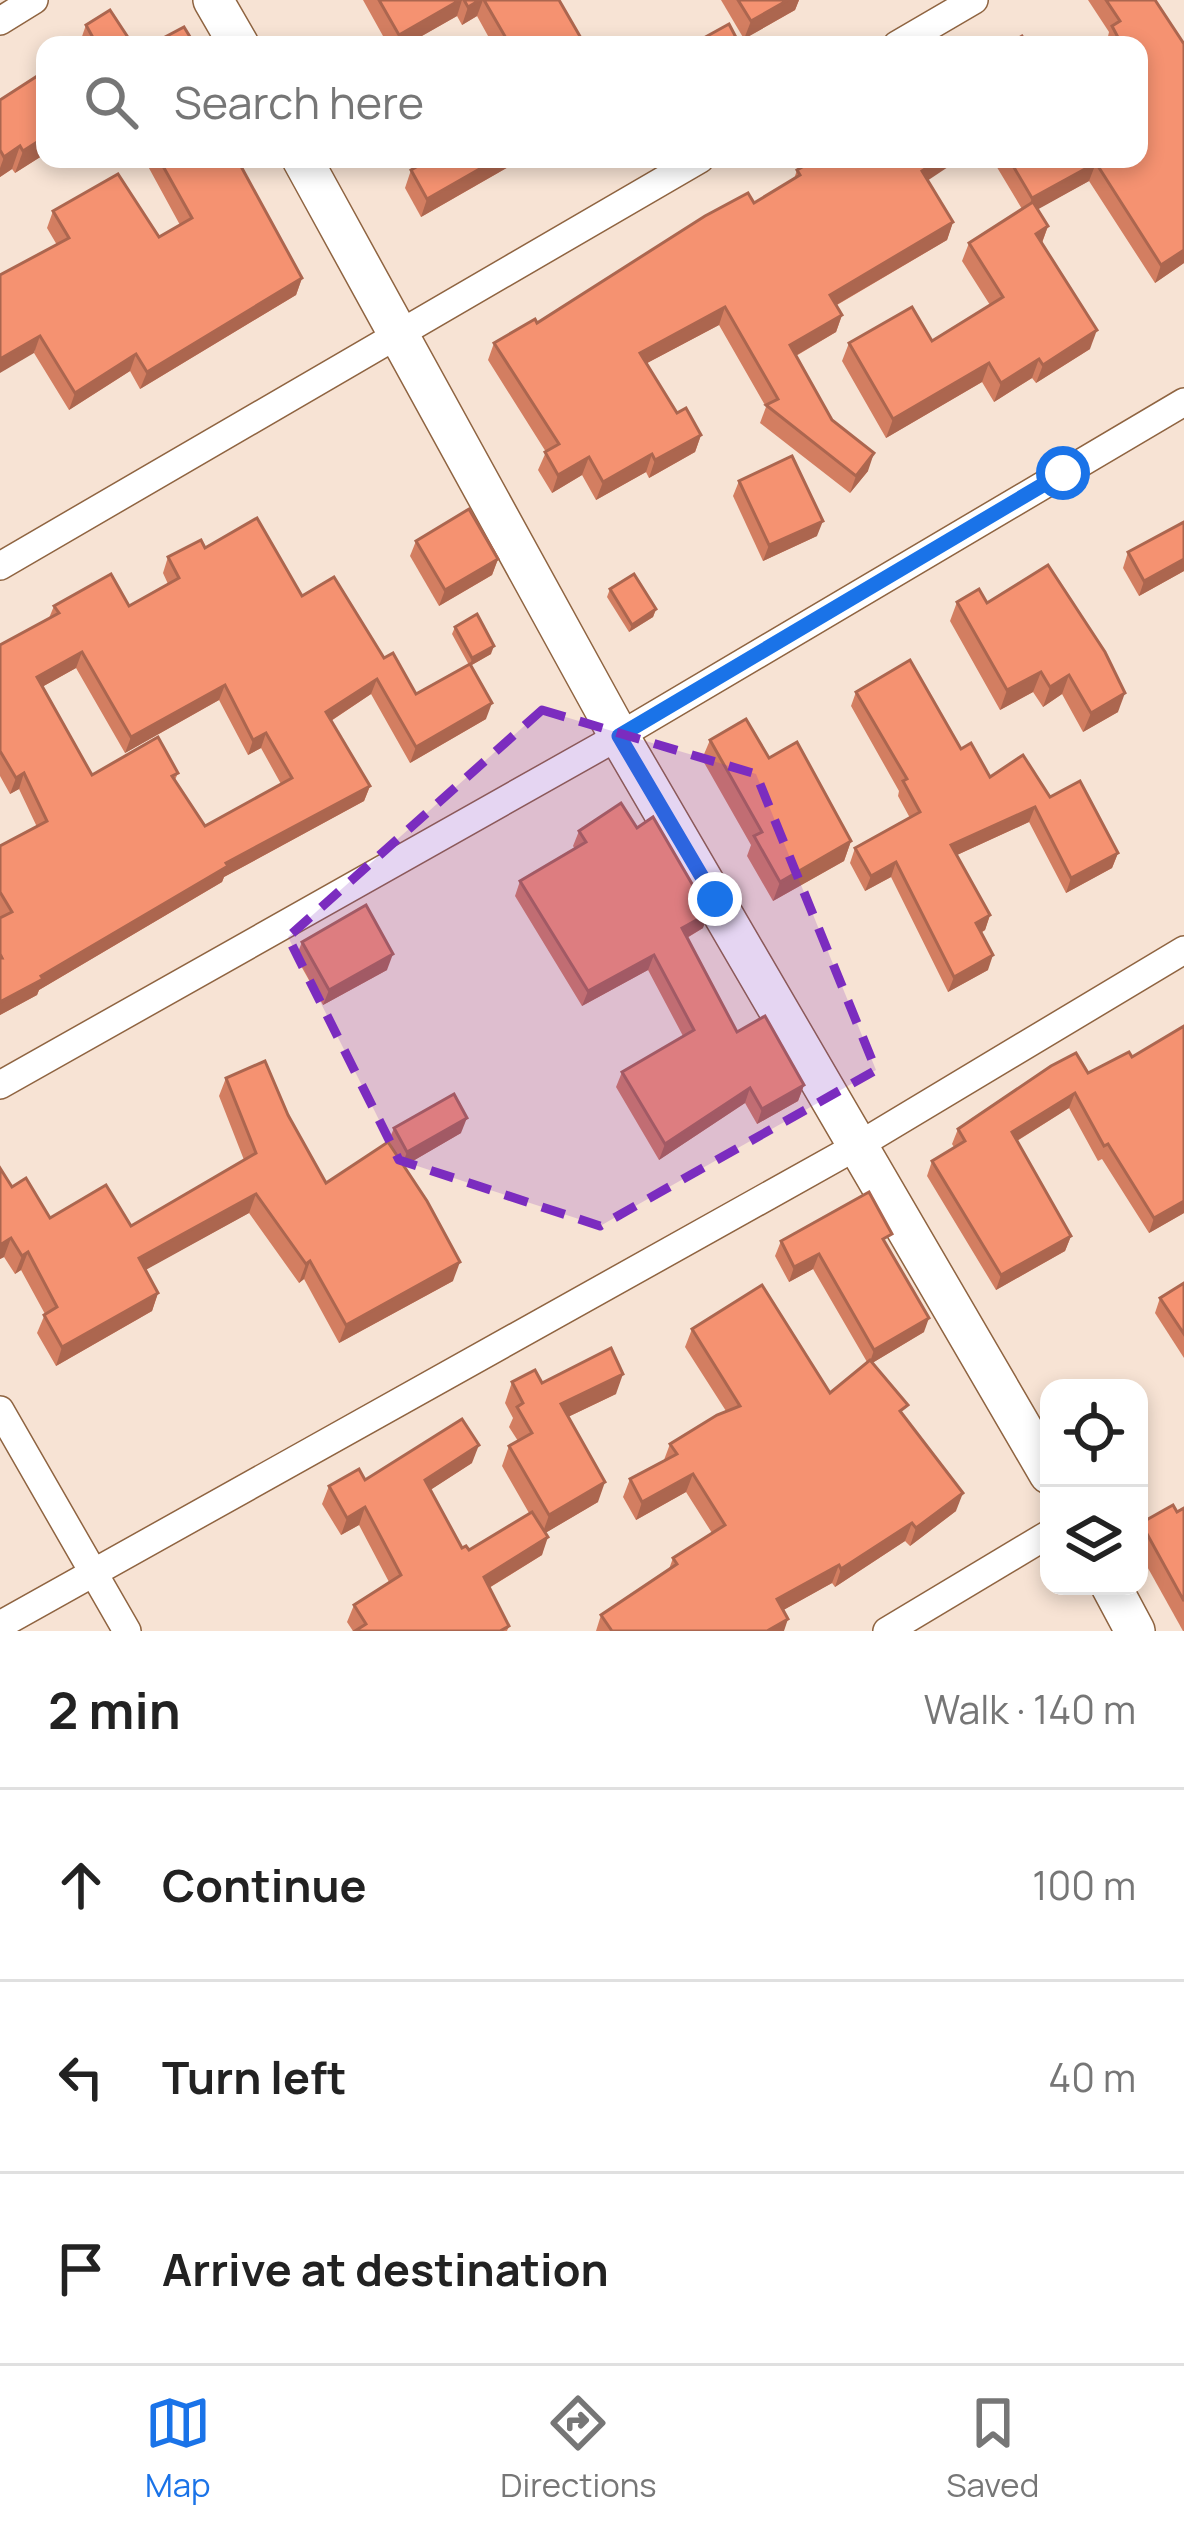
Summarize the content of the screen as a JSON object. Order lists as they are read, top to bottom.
{
  "page": {
    "search": "Search here",
    "heading": ["2 min", "Walk · 140 m"],
    "list": [
      ["Continue", "100 m"],
      ["Turn left", "40 m"],
      "Arrive at destination"
    ],
    "nav": ["Map", "Directions", "Saved"]
  }
}
